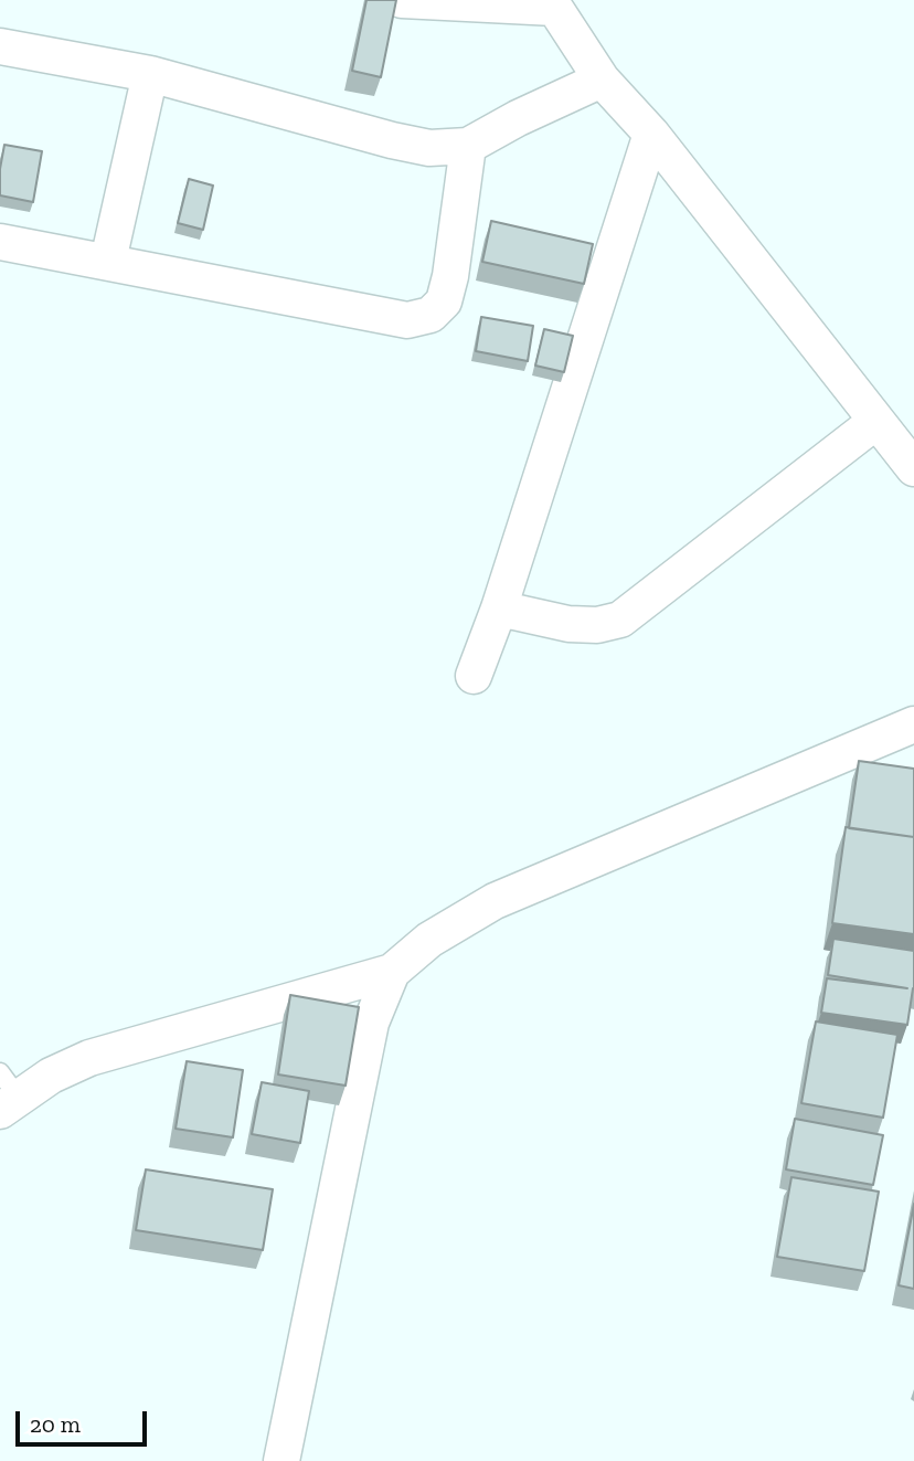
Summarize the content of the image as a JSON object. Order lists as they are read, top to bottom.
{
  "scale_bar": "20 m"
}
